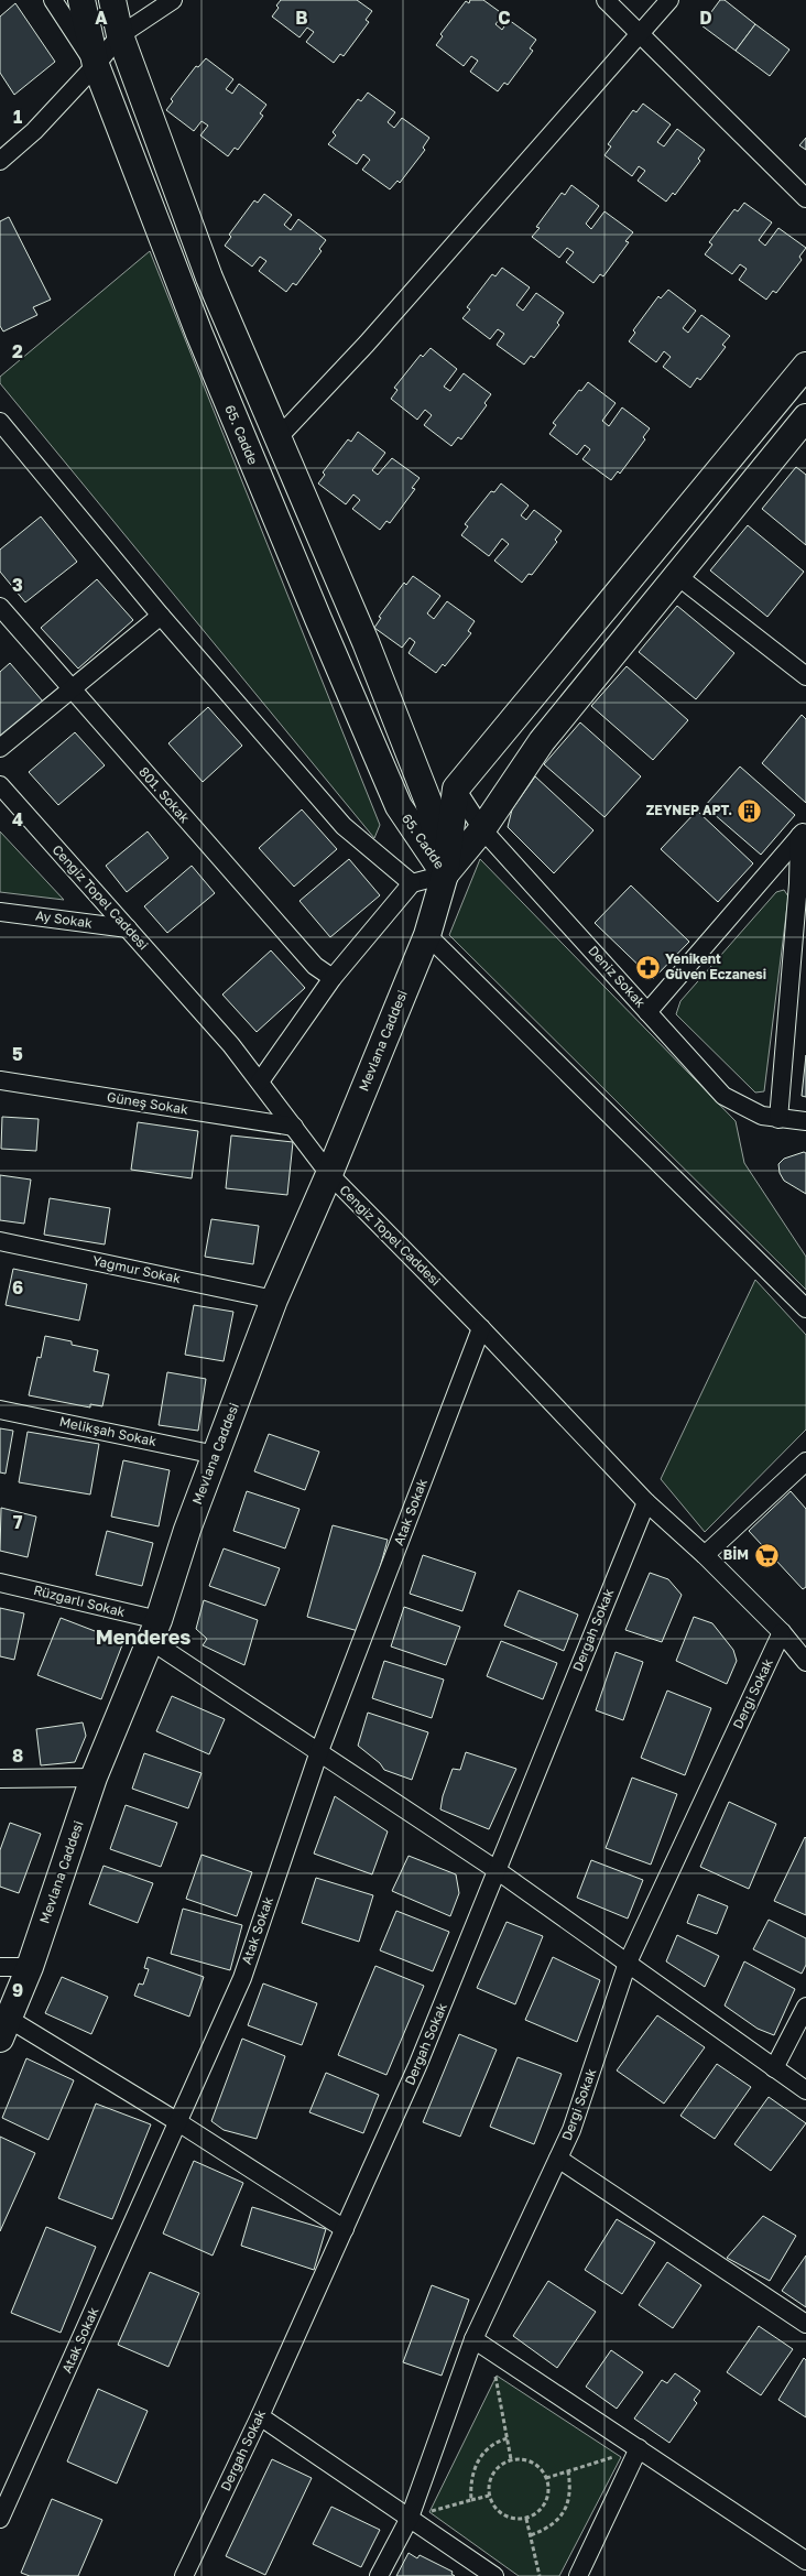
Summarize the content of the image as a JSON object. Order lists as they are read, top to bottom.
{
  "streets": {
    "street": [
      "65. Cadde",
      "801. Sokak",
      "Cengiz Topel Caddesi",
      "Ay Sokak",
      "Deniz Sokak",
      "Mevlana Caddesi",
      "Güneş Sokak",
      "Yağmur Sokak",
      "Melikşah Sokak",
      "Atak Sokak",
      "Rüzgarlı Sokak",
      "Dergah Sokak",
      "Dergi Sokak"
    ]
  },
  "crossings": [
    ["65. Cadde", "Mevlana Caddesi"],
    ["Cengiz Topel Caddesi", "Ay Sokak"],
    ["Cengiz Topel Caddesi", "Mevlana Caddesi"],
    ["Cengiz Topel Caddesi", "Güneş Sokak"],
    ["Cengiz Topel Caddesi", "Atak Sokak"],
    ["Cengiz Topel Caddesi", "Dergah Sokak"],
    ["Cengiz Topel Caddesi", "Dergi Sokak"],
    ["Mevlana Caddesi", "Yağmur Sokak"],
    ["Mevlana Caddesi", "Melikşah Sokak"],
    ["Mevlana Caddesi", "Rüzgarlı Sokak"],
    ["Atak Sokak", "Rüzgarlı Sokak"],
    ["Rüzgarlı Sokak", "Dergah Sokak"],
    ["Rüzgarlı Sokak", "Dergi Sokak"]
  ],
  "districts": ["Menderes"],
  "places": {
    "building": ["ZEYNEP APT."],
    "pharmacy": ["Yenikent Güven Eczanesi"],
    "supermarket": ["BİM"]
  },
  "grid": {
    "columns": [
      "A",
      "B",
      "C",
      "D"
    ],
    "rows": [
      "1",
      "2",
      "3",
      "4",
      "5",
      "6",
      "7",
      "8",
      "9"
    ]
  }
}
